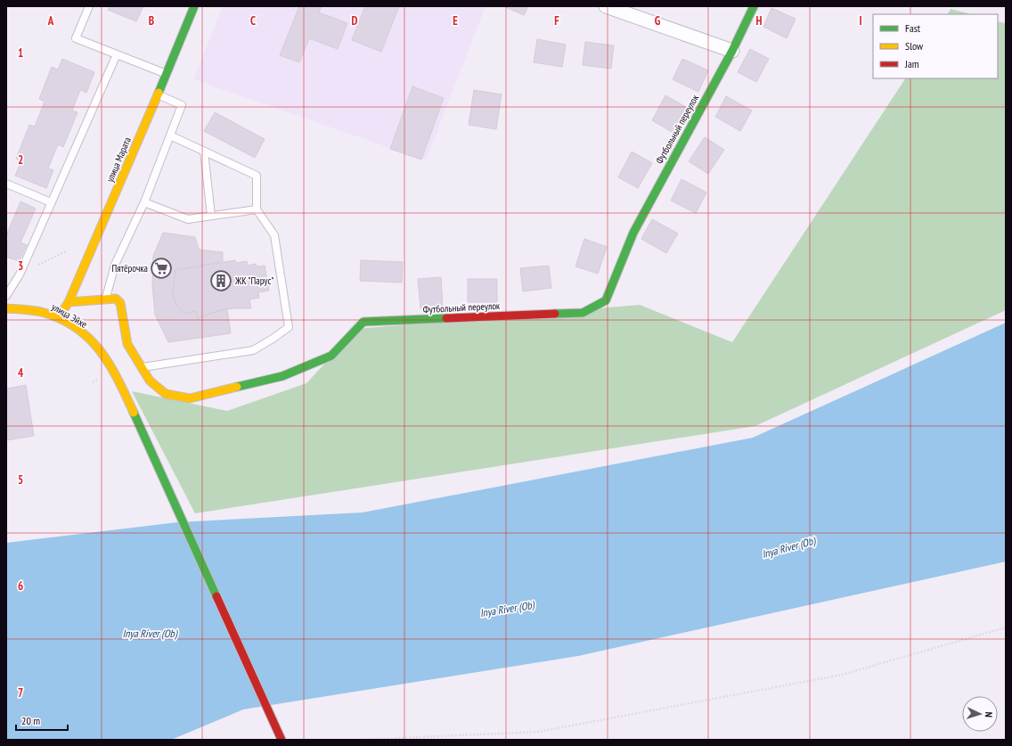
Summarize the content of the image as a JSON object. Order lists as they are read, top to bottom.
{
  "streets": {
    "street": ["Футбольный переулок", "улица Марата", "улица Эйхе"]
  },
  "crossings": [
    ["Футбольный переулок", "улица Марата"],
    ["улица Марата", "улица Эйхе"]
  ],
  "water": ["Inya River (Ob)"],
  "places": {
    "supermarket": ["Пятёрочка"],
    "building": ["ЖК \"Парус\""]
  },
  "legend": ["Fast", "Slow", "Jam"],
  "scale_bar": "20 m",
  "north": "right",
  "grid": {
    "columns": [
      "A",
      "B",
      "C",
      "D",
      "E",
      "F",
      "G",
      "H",
      "I"
    ],
    "rows": [
      "1",
      "2",
      "3",
      "4",
      "5",
      "6",
      "7"
    ]
  }
}
